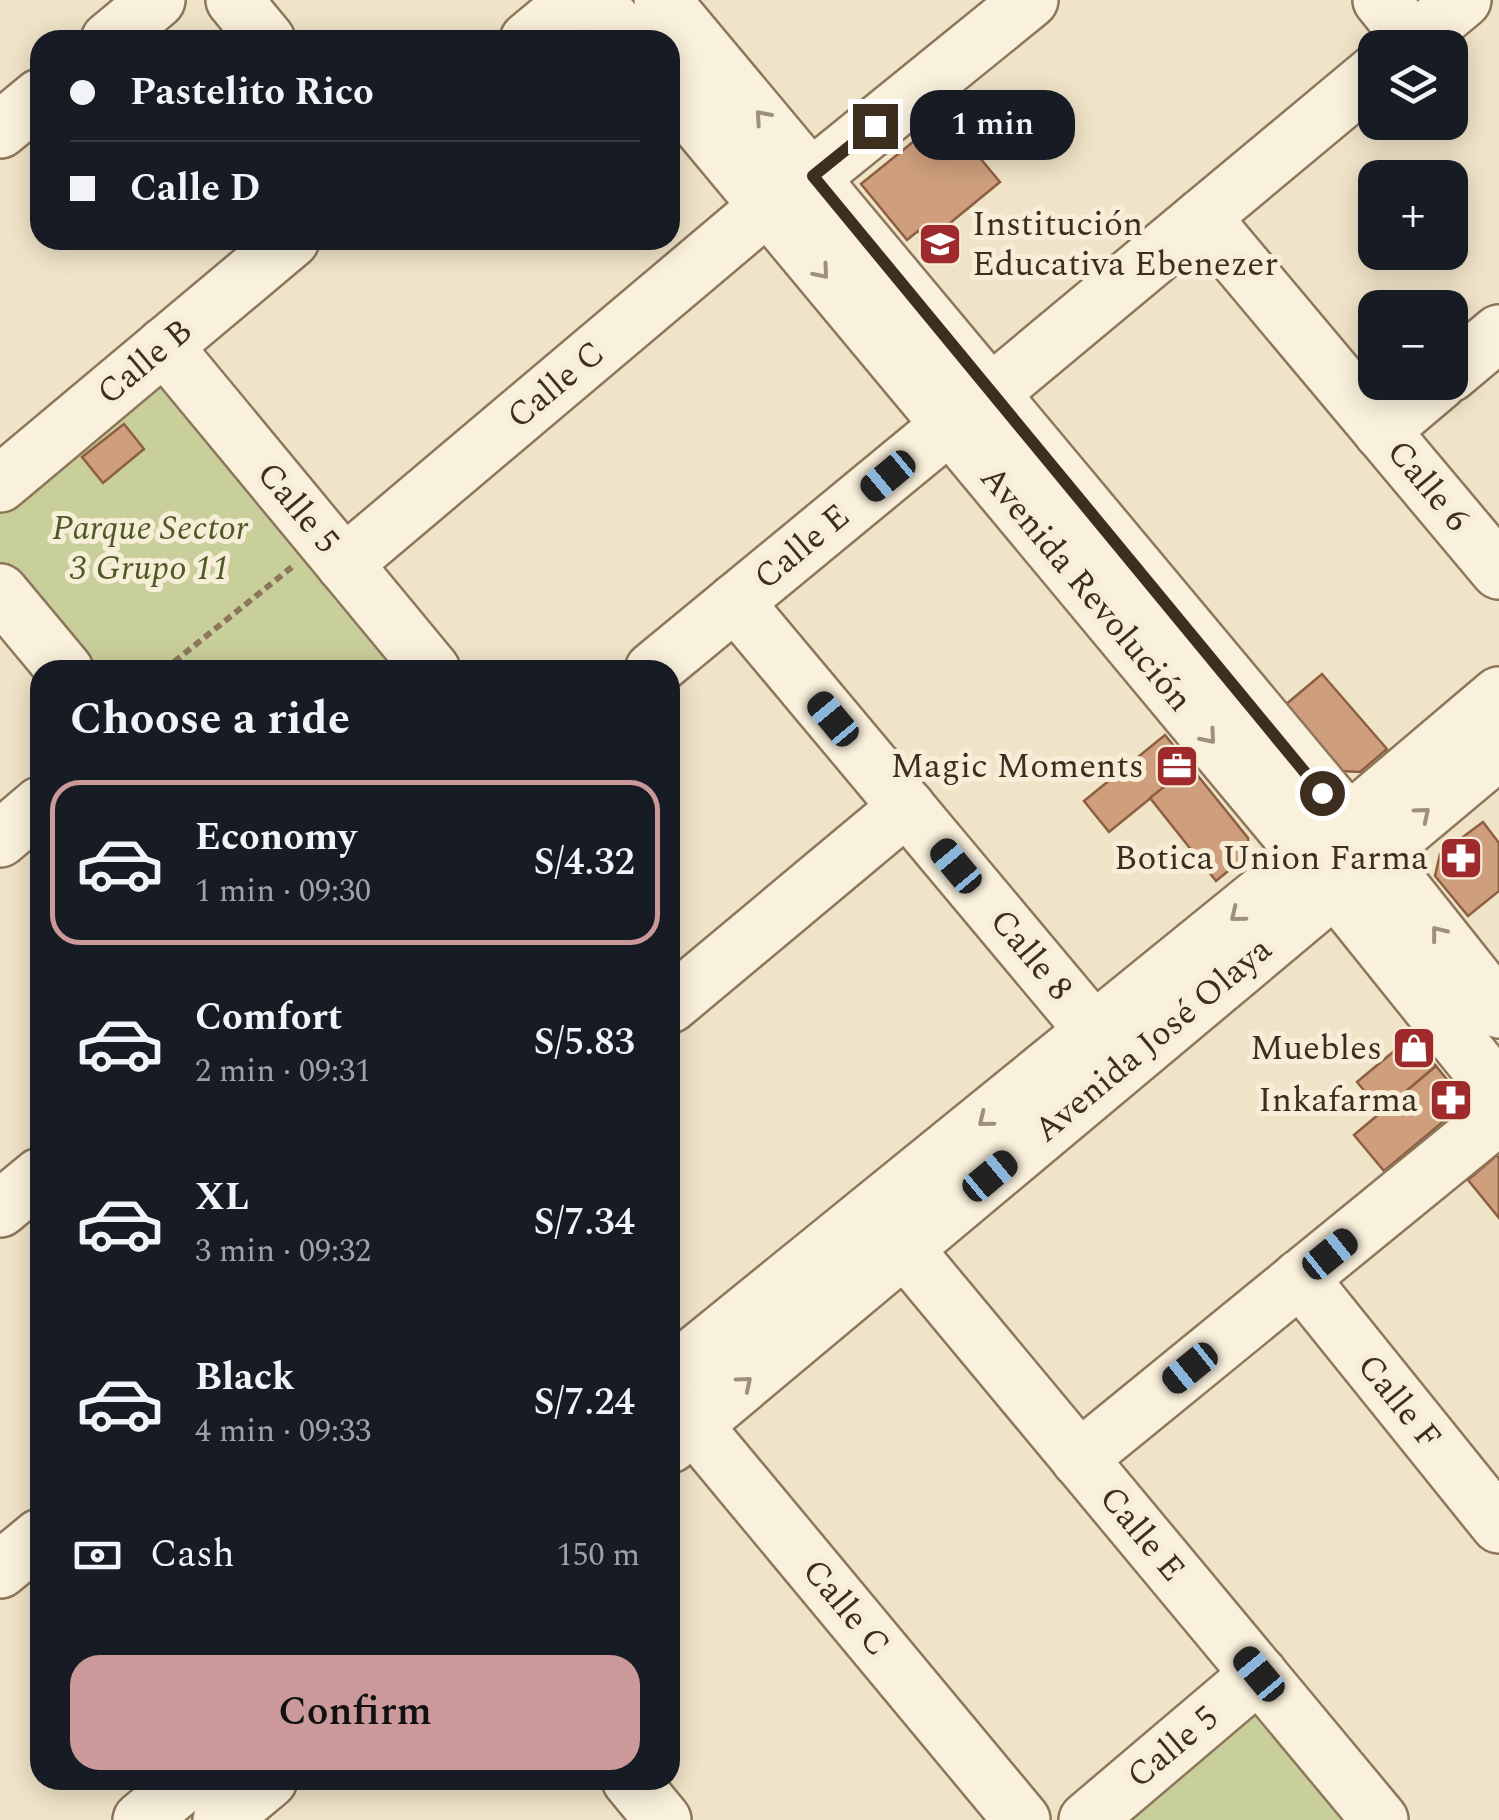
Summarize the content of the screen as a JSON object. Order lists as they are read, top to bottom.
{
  "streets": {
    "street": [
      "Calle B",
      "Calle C",
      "Calle 6",
      "Calle 5",
      "Calle E",
      "Avenida Revolución",
      "Calle 8",
      "Avenida José Olaya",
      "Calle F"
    ]
  },
  "crossings": [
    ["Calle B", "Calle 5"],
    ["Calle C", "Calle 5"],
    ["Calle C", "Avenida Revolución"],
    ["Calle 6", "Calle E"],
    ["Calle 5", "Calle E"],
    ["Calle E", "Avenida Revolución"],
    ["Calle E", "Calle 8"],
    ["Calle E", "Avenida José Olaya"],
    ["Avenida Revolución", "Avenida José Olaya"],
    ["Calle 8", "Avenida José Olaya"]
  ],
  "parks": ["Parque Sector 3 Grupo 11"],
  "places": {
    "school or university": ["Institución Educativa Ebenezer"],
    "office": ["Magic Moments"],
    "pharmacy": ["Botica Union Farma", "Inkafarma"],
    "shop": ["Muebles"]
  },
  "page": {
    "map_buttons": ["+", "−"],
    "banner": ["Pastelito Rico", "Calle D"],
    "bubble": "1 min",
    "heading": "Choose a ride",
    "list": [
      {
        "name": "Economy",
        "note": "1 min · 09:30",
        "value": "S/4.32"
      },
      {
        "name": "Comfort",
        "note": "2 min · 09:31",
        "value": "S/5.83"
      },
      {
        "name": "XL",
        "note": "3 min · 09:32",
        "value": "S/7.34"
      },
      {
        "name": "Black",
        "note": "4 min · 09:33",
        "value": "S/7.24"
      }
    ],
    "pay": ["Cash", "150 m"],
    "buttons": "Confirm"
  }
}
